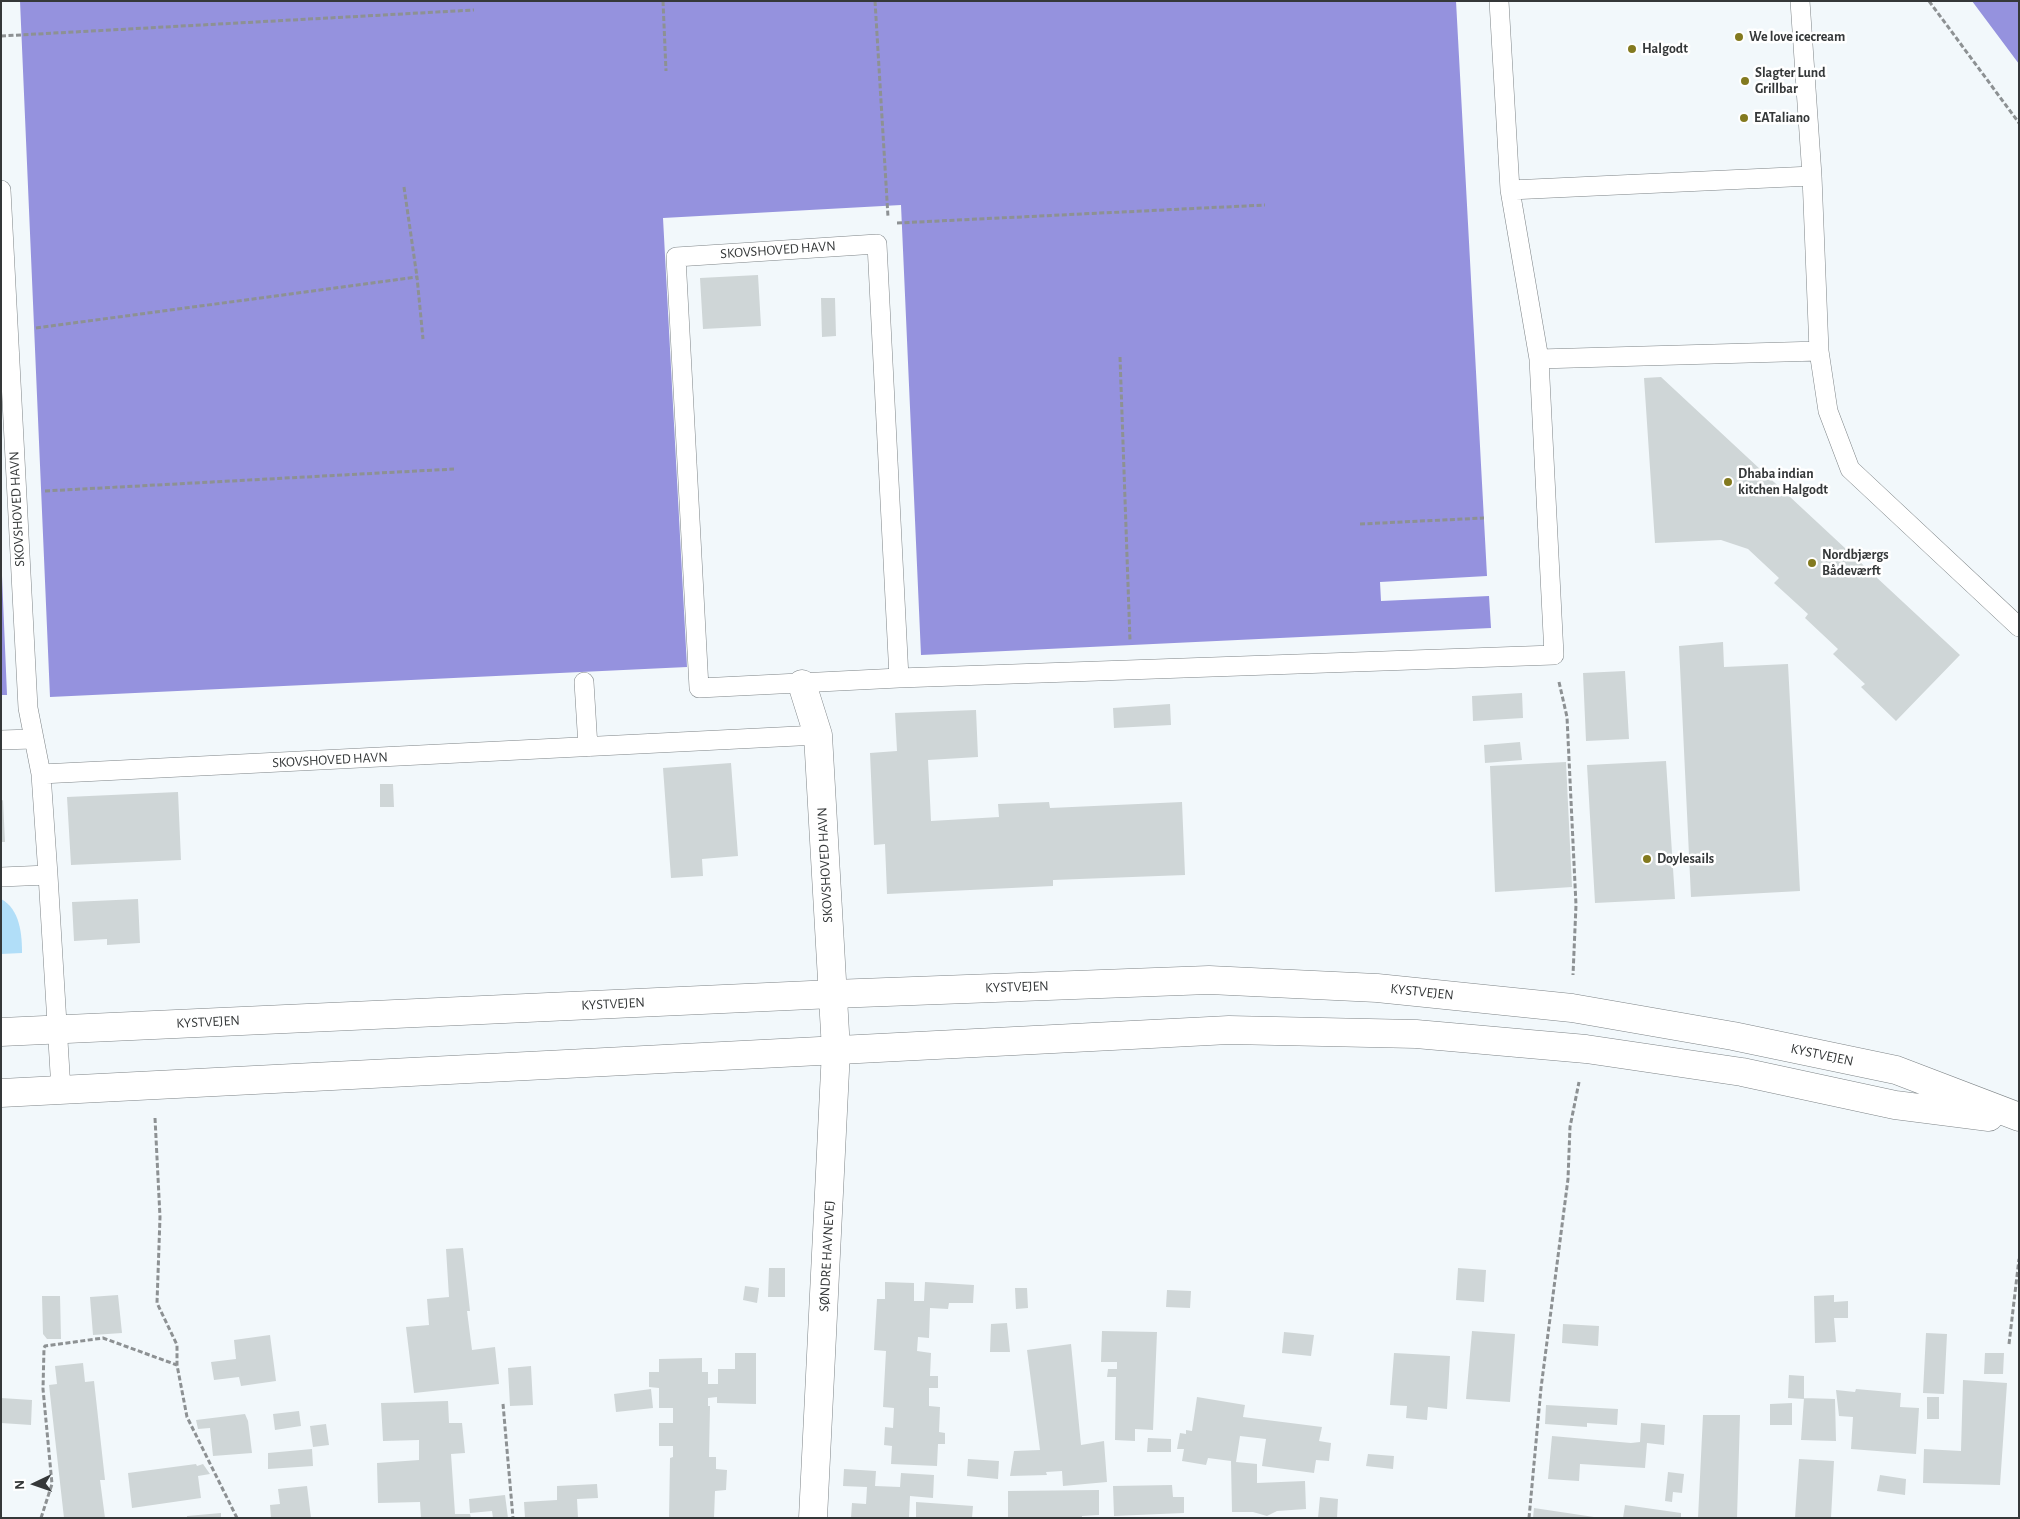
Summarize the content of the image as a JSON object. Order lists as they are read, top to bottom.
{
  "streets": {
    "main road": ["SKOVSHOVED HAVN", "KYSTVEJEN", "SØNDRE HAVNEVEJ"]
  },
  "crossings": [
    ["SKOVSHOVED HAVN", "KYSTVEJEN"],
    ["SKOVSHOVED HAVN", "SØNDRE HAVNEVEJ"],
    ["KYSTVEJEN", "SØNDRE HAVNEVEJ"]
  ],
  "places": [
    "We love icecream",
    "Halgodt",
    "Slagter Lund Grillbar",
    "EATaliano",
    "Dhaba indian kitchen Halgodt",
    "Nordbjærgs Bådeværft",
    "Doylesails"
  ],
  "north": "left"
}
